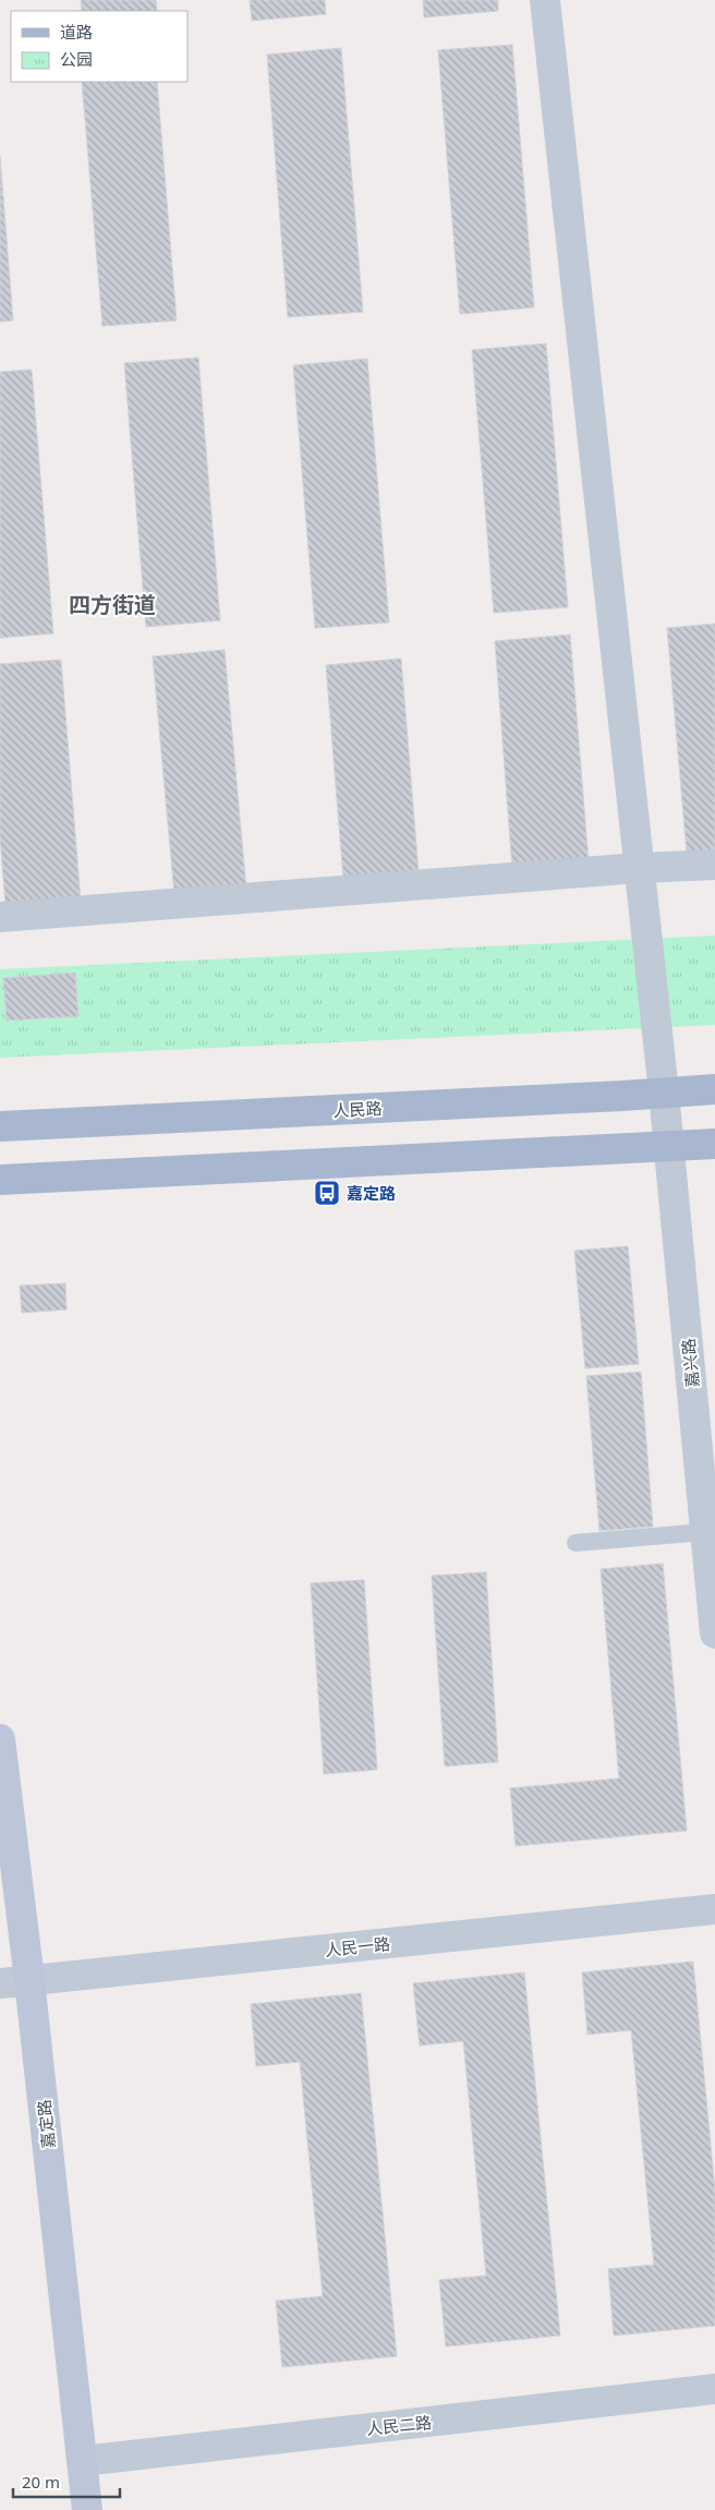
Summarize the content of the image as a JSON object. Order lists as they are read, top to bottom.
{
  "streets": {
    "main road": ["人民路", "嘉定路"],
    "street": ["嘉兴路", "人民一路", "人民二路"]
  },
  "crossings": [
    ["人民路", "嘉兴路"],
    ["人民一路", "嘉定路"],
    ["嘉定路", "人民二路"]
  ],
  "districts": ["四方街道"],
  "places": {
    "bus stop": ["嘉定路"]
  },
  "legend": ["道路", "公园"],
  "scale_bar": "20 m"
}
